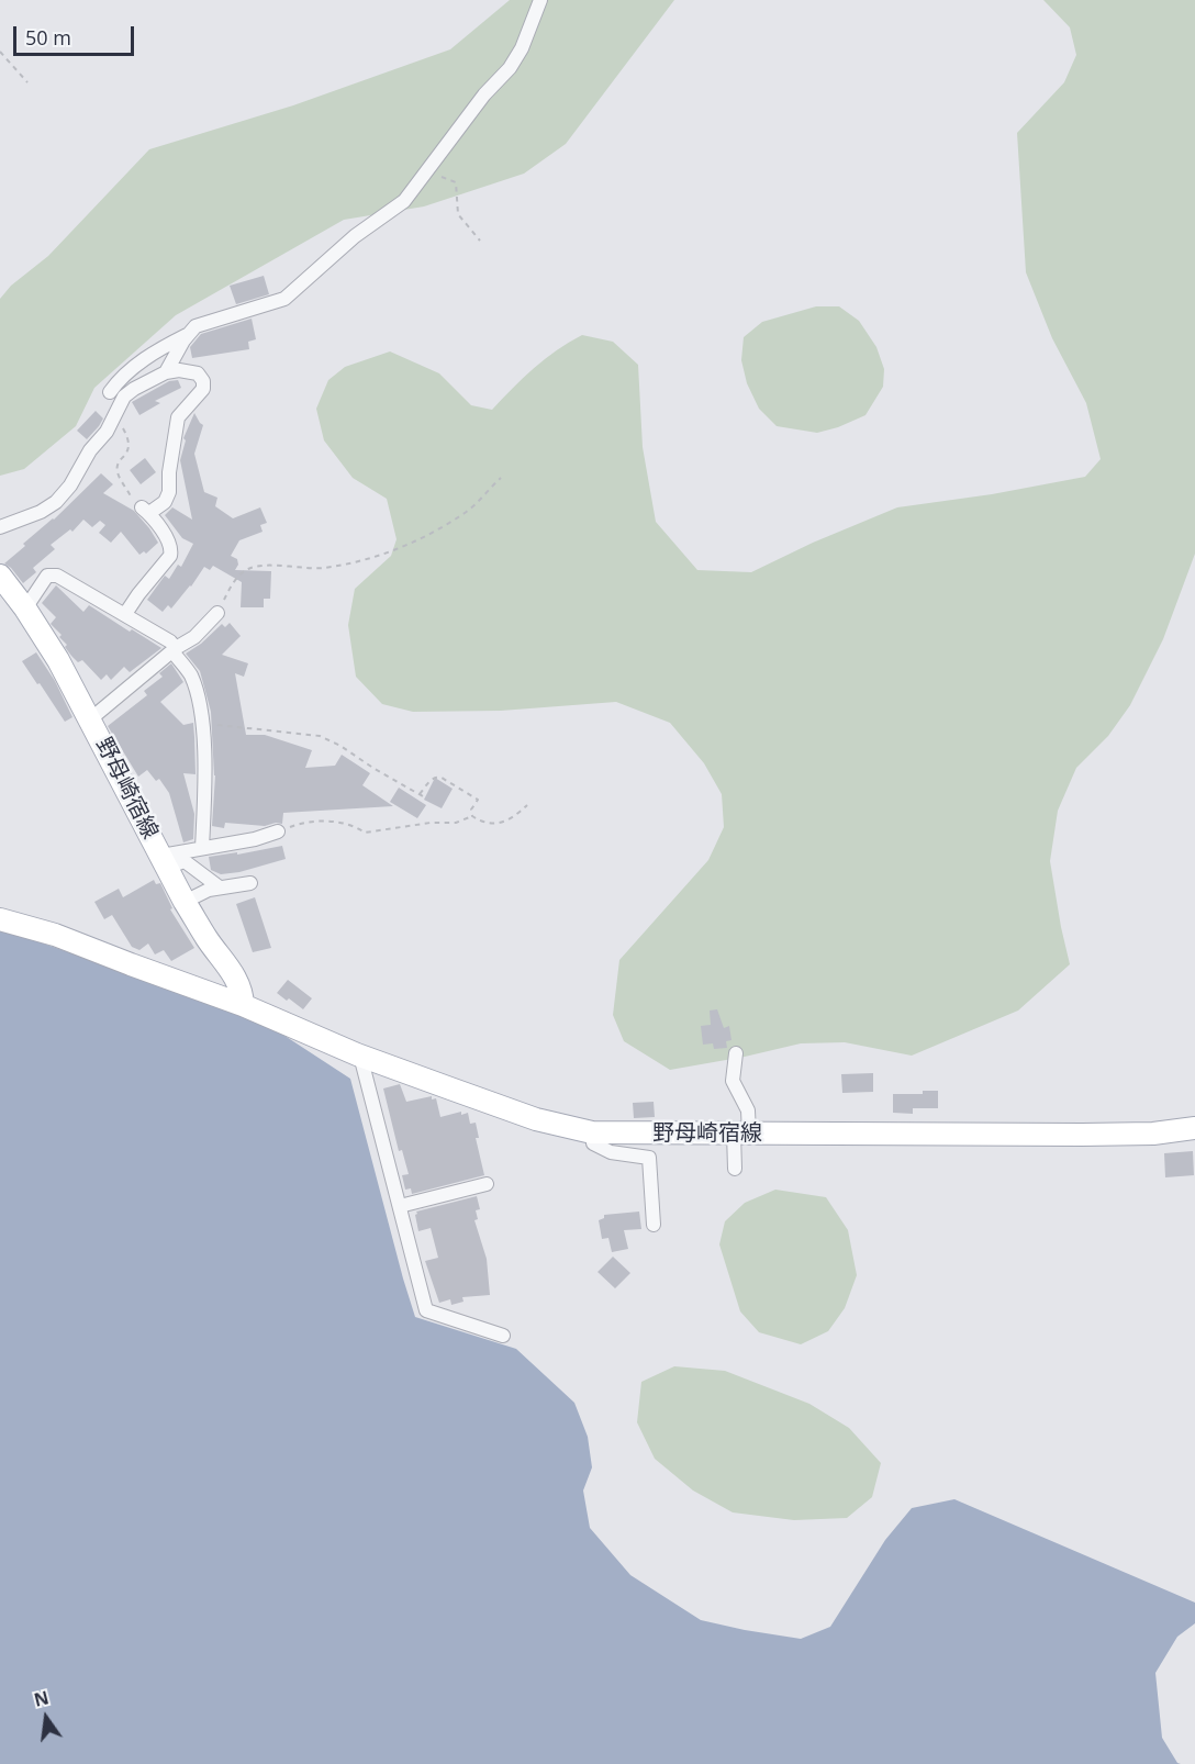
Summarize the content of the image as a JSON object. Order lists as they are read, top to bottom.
{
  "streets": {
    "main road": ["野母崎宿線"]
  },
  "scale_bar": "50 m",
  "north": "top"
}
